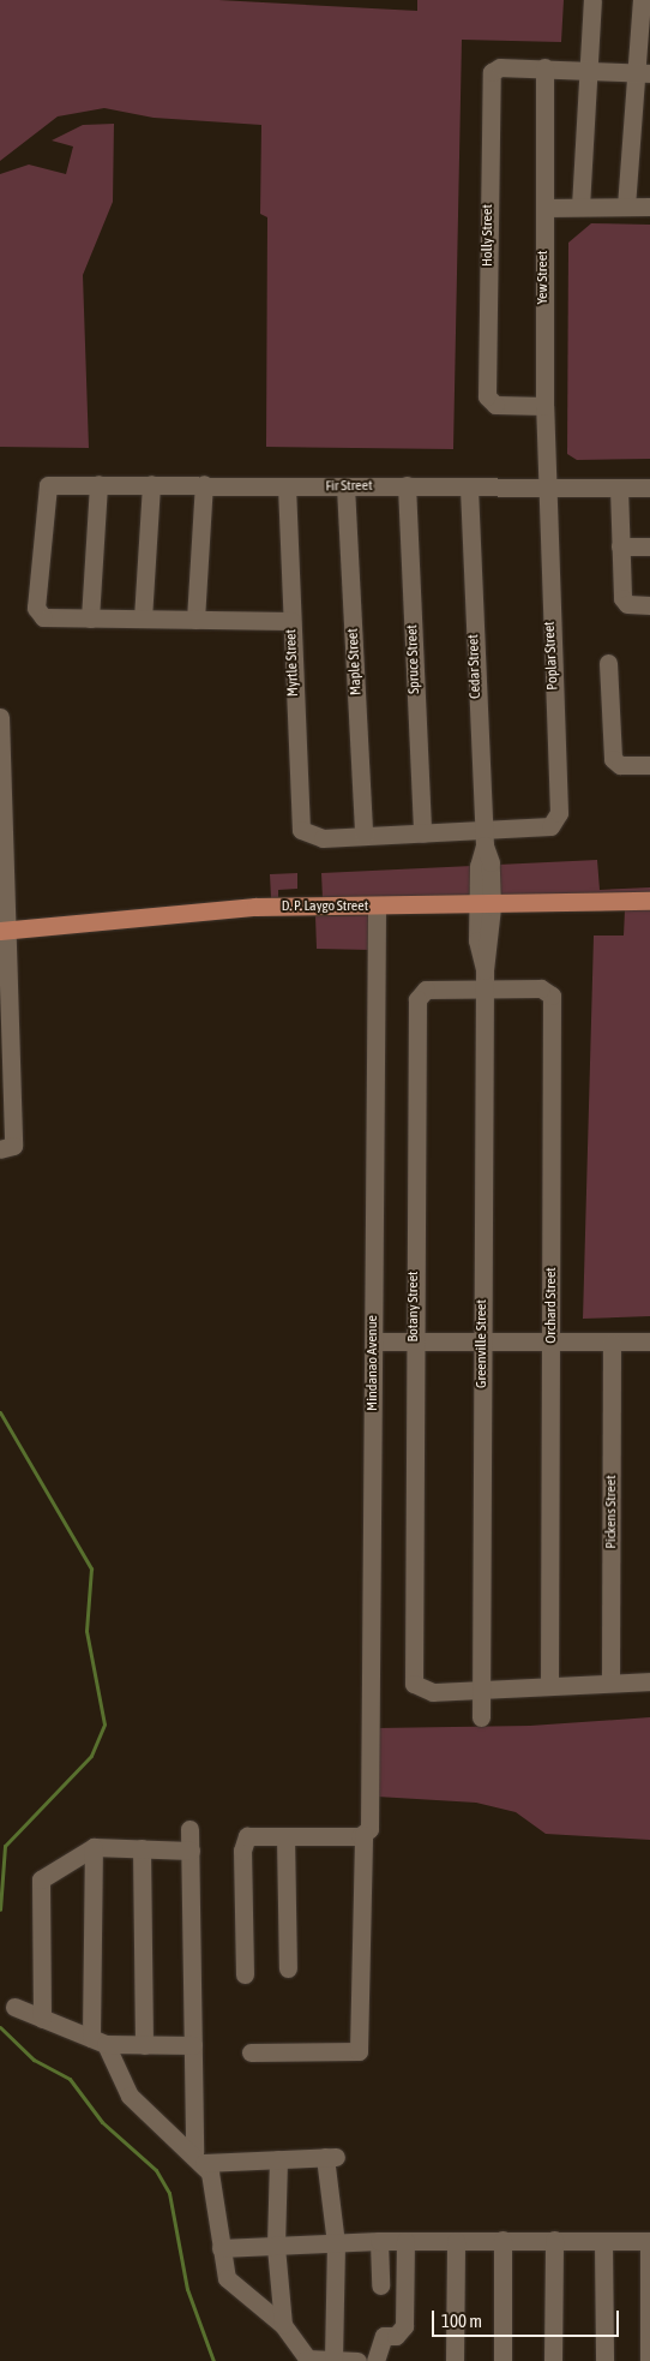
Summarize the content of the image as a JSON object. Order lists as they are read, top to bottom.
{
  "streets": {
    "main road": ["D. P. Laygo Street"],
    "street": [
      "Holly Street",
      "Yew Street",
      "Fir Street",
      "Poplar Street",
      "Spruce Street",
      "Maple Street",
      "Myrtle Street",
      "Cedar Street",
      "Orchard Street",
      "Botany Street",
      "Greenville Street",
      "Mindanao Avenue",
      "Pickens Street"
    ]
  },
  "crossings": [
    ["Holly Street", "Yew Street"],
    ["Yew Street", "Fir Street"],
    ["Yew Street", "Poplar Street"],
    ["Fir Street", "Poplar Street"],
    ["Fir Street", "Spruce Street"],
    ["Fir Street", "Maple Street"],
    ["Fir Street", "Myrtle Street"],
    ["Fir Street", "Cedar Street"],
    ["Poplar Street", "Cedar Street"],
    ["Maple Street", "Myrtle Street"],
    ["Cedar Street", "D. P. Laygo Street"],
    ["Cedar Street", "Greenville Street"],
    ["D. P. Laygo Street", "Greenville Street"],
    ["D. P. Laygo Street", "Mindanao Avenue"],
    ["Orchard Street", "Botany Street"],
    ["Orchard Street", "Greenville Street"],
    ["Botany Street", "Greenville Street"]
  ],
  "scale_bar": "100 m"
}
